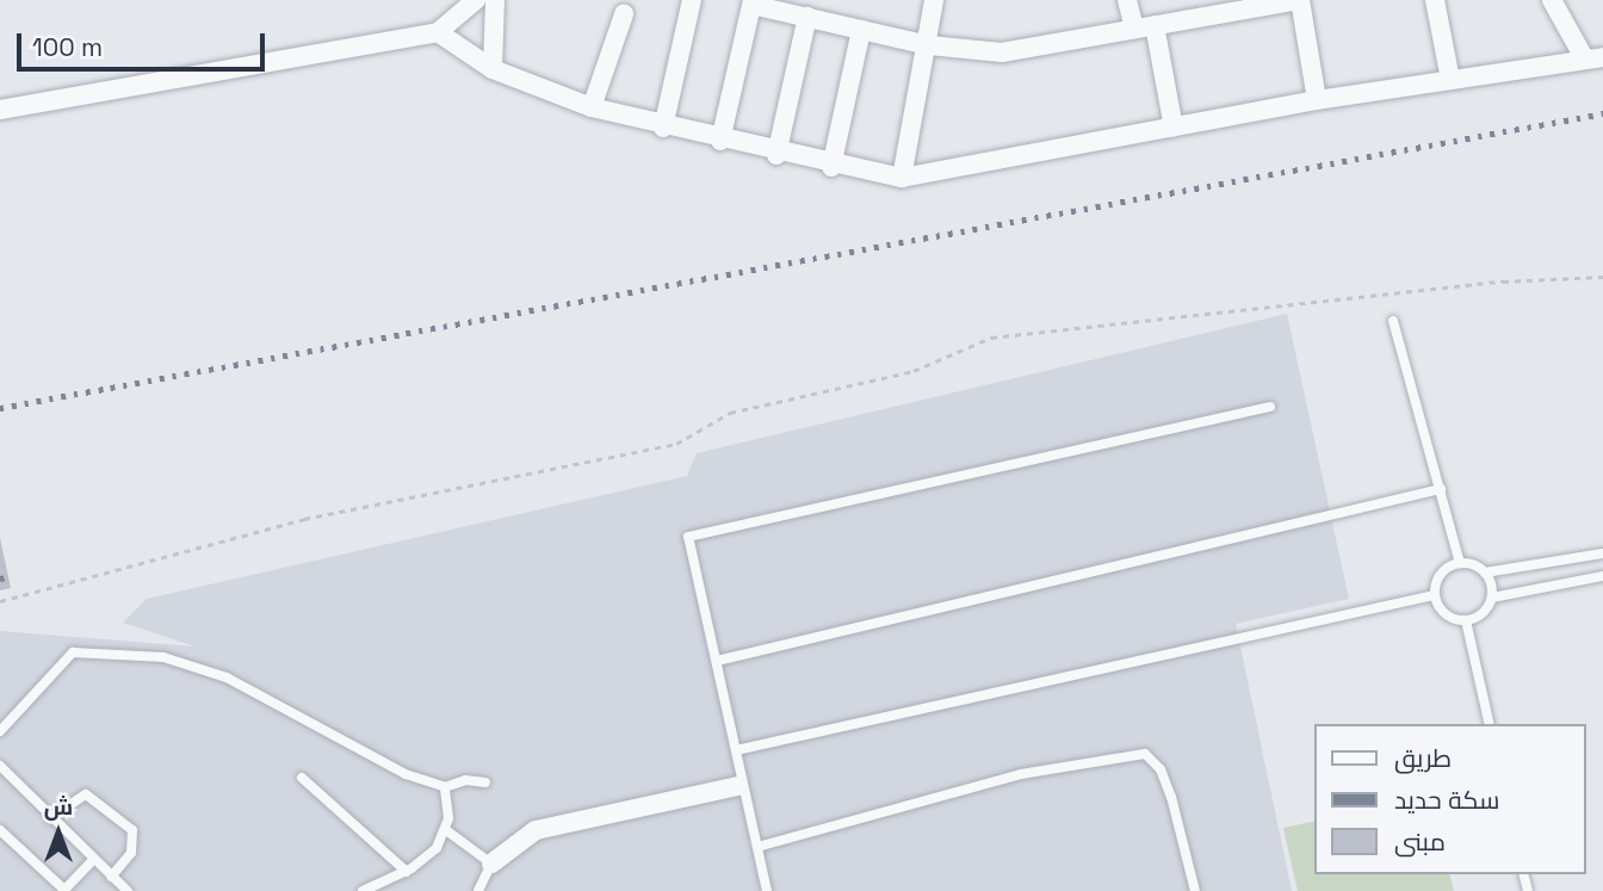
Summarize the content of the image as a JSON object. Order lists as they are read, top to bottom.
{
  "legend": ["طريق", "سكة حديد", "مبنى"],
  "scale_bar": "100 m",
  "north": "top"
}
